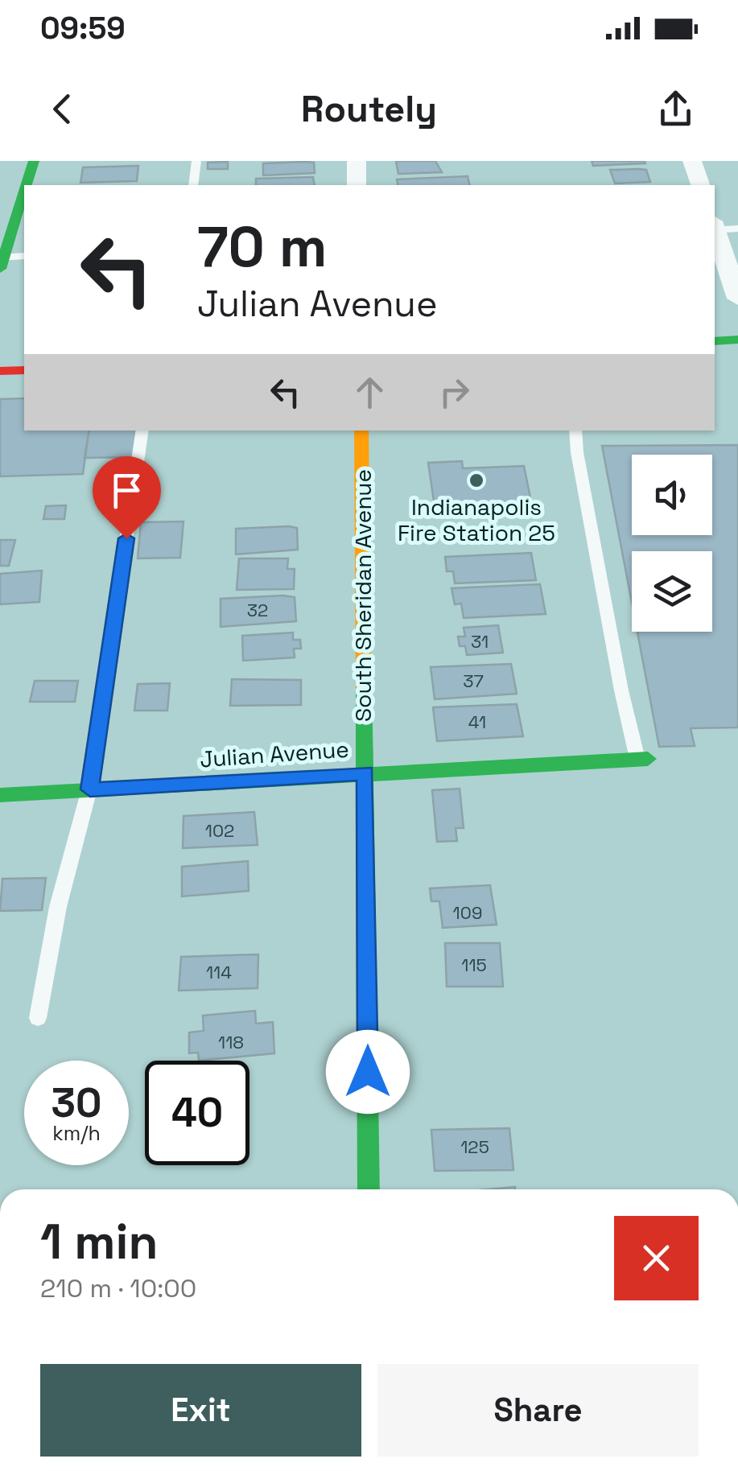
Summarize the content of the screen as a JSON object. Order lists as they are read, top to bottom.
{
  "streets": {
    "street": ["South Sheridan Avenue", "Julian Avenue"]
  },
  "crossings": [
    ["South Sheridan Avenue", "Julian Avenue"]
  ],
  "places": ["Indianapolis Fire Station 25"],
  "house_numbers": [
    "32",
    "31",
    "37",
    "41",
    "102",
    "109",
    "115",
    "114",
    "118",
    "125"
  ],
  "page": {
    "status": "09:59",
    "header": "Routely",
    "turn": ["70 m", "Julian Avenue"],
    "speed": "30 km/h",
    "limit": "40",
    "heading": ["1 min", "210 m · 10:00"],
    "buttons": ["Exit", "Share"]
  }
}
